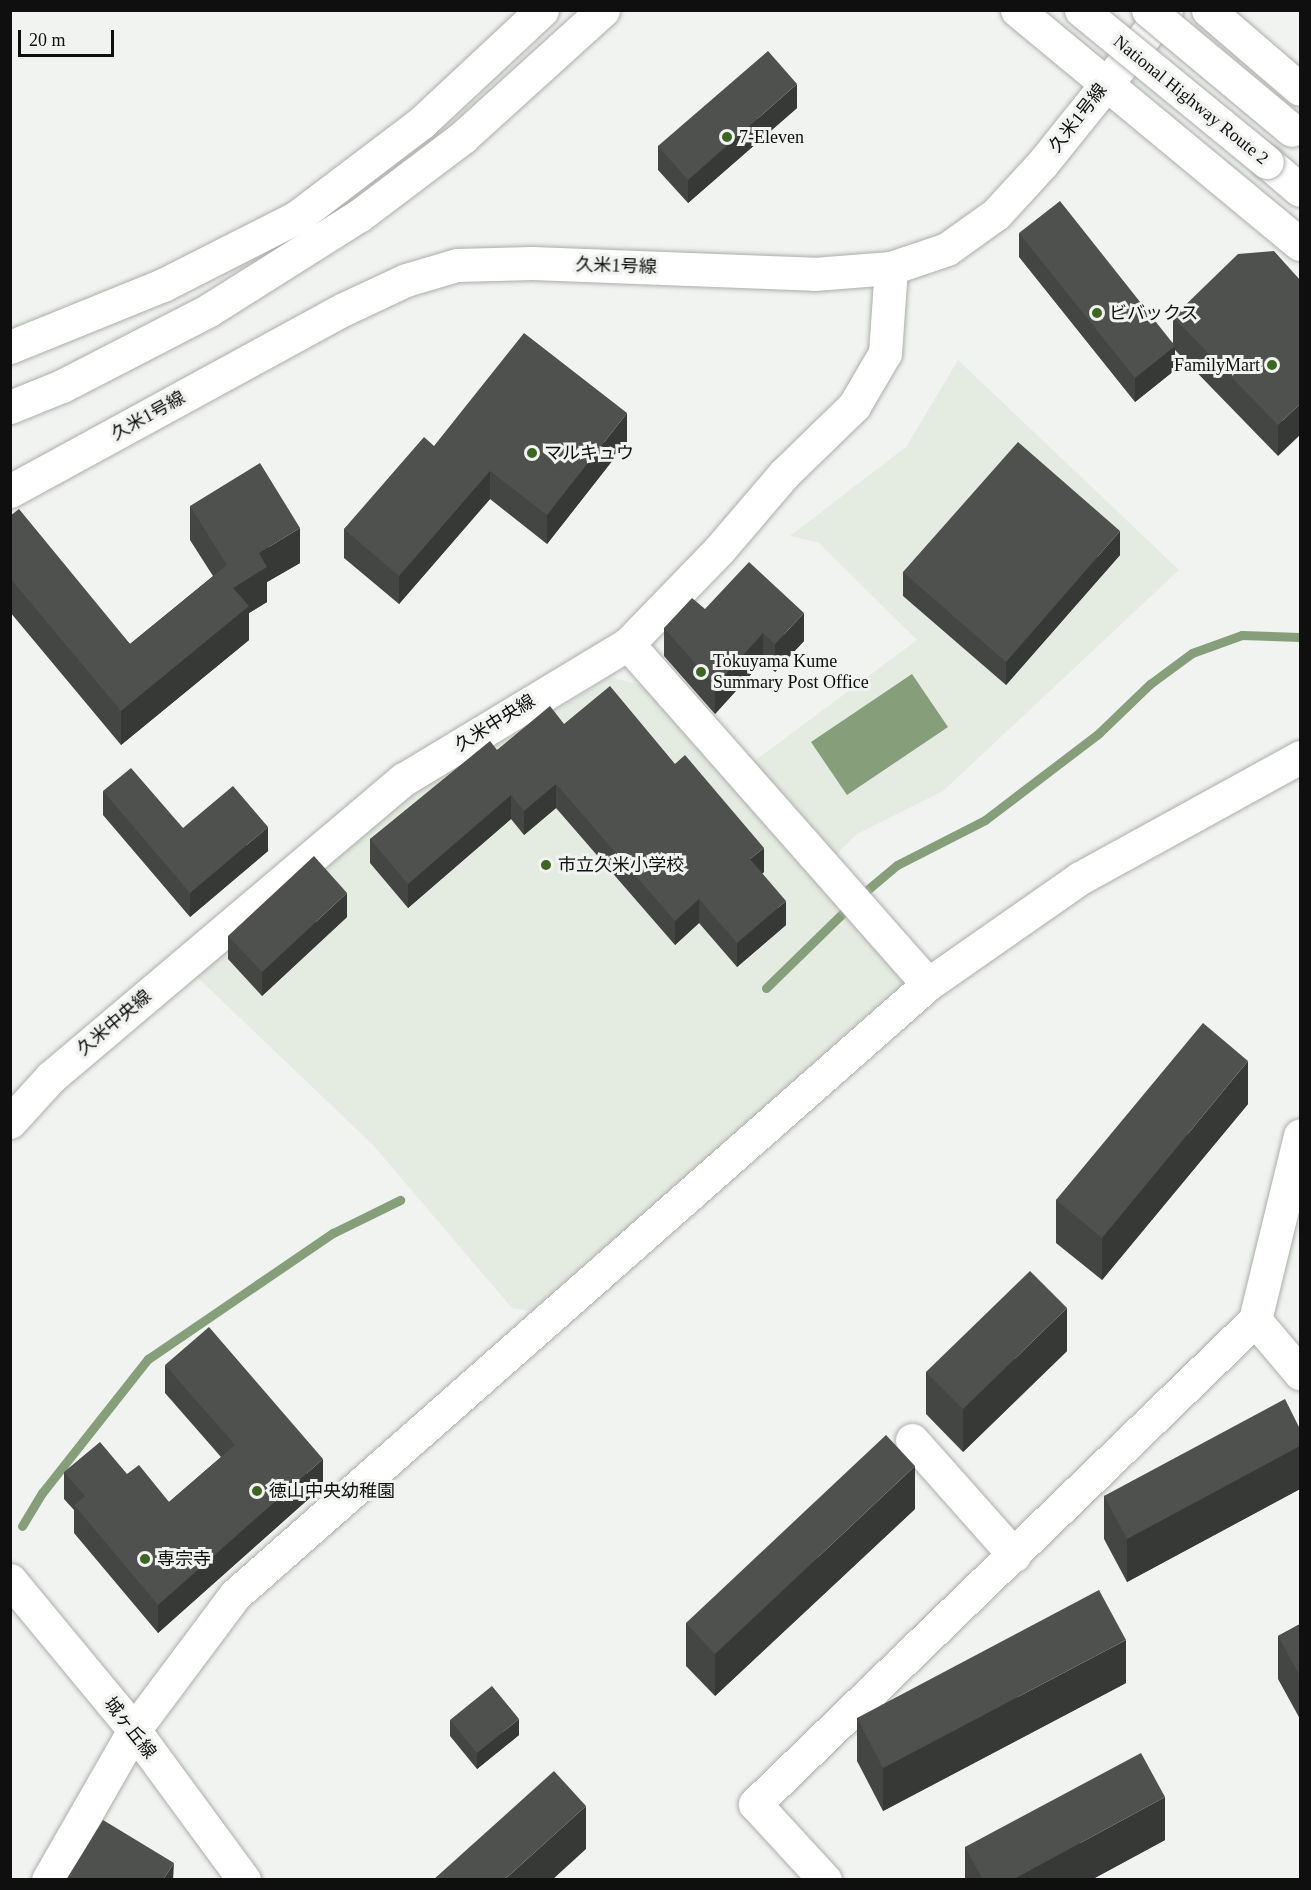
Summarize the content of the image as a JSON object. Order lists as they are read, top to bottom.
{
  "streets": {
    "main road": [
      "National Highway Route 2",
      "久米1号線",
      "久米中央線",
      "城ヶ丘線"
    ]
  },
  "crossings": [
    ["久米1号線", "久米中央線"]
  ],
  "places": [
    "7-Eleven",
    "ビバックス",
    "FamilyMart",
    "マルキュウ",
    "Tokuyama Kume Summary Post Office",
    "市立久米小学校",
    "徳山中央幼稚園",
    "専宗寺"
  ],
  "scale_bar": "20 m"
}
